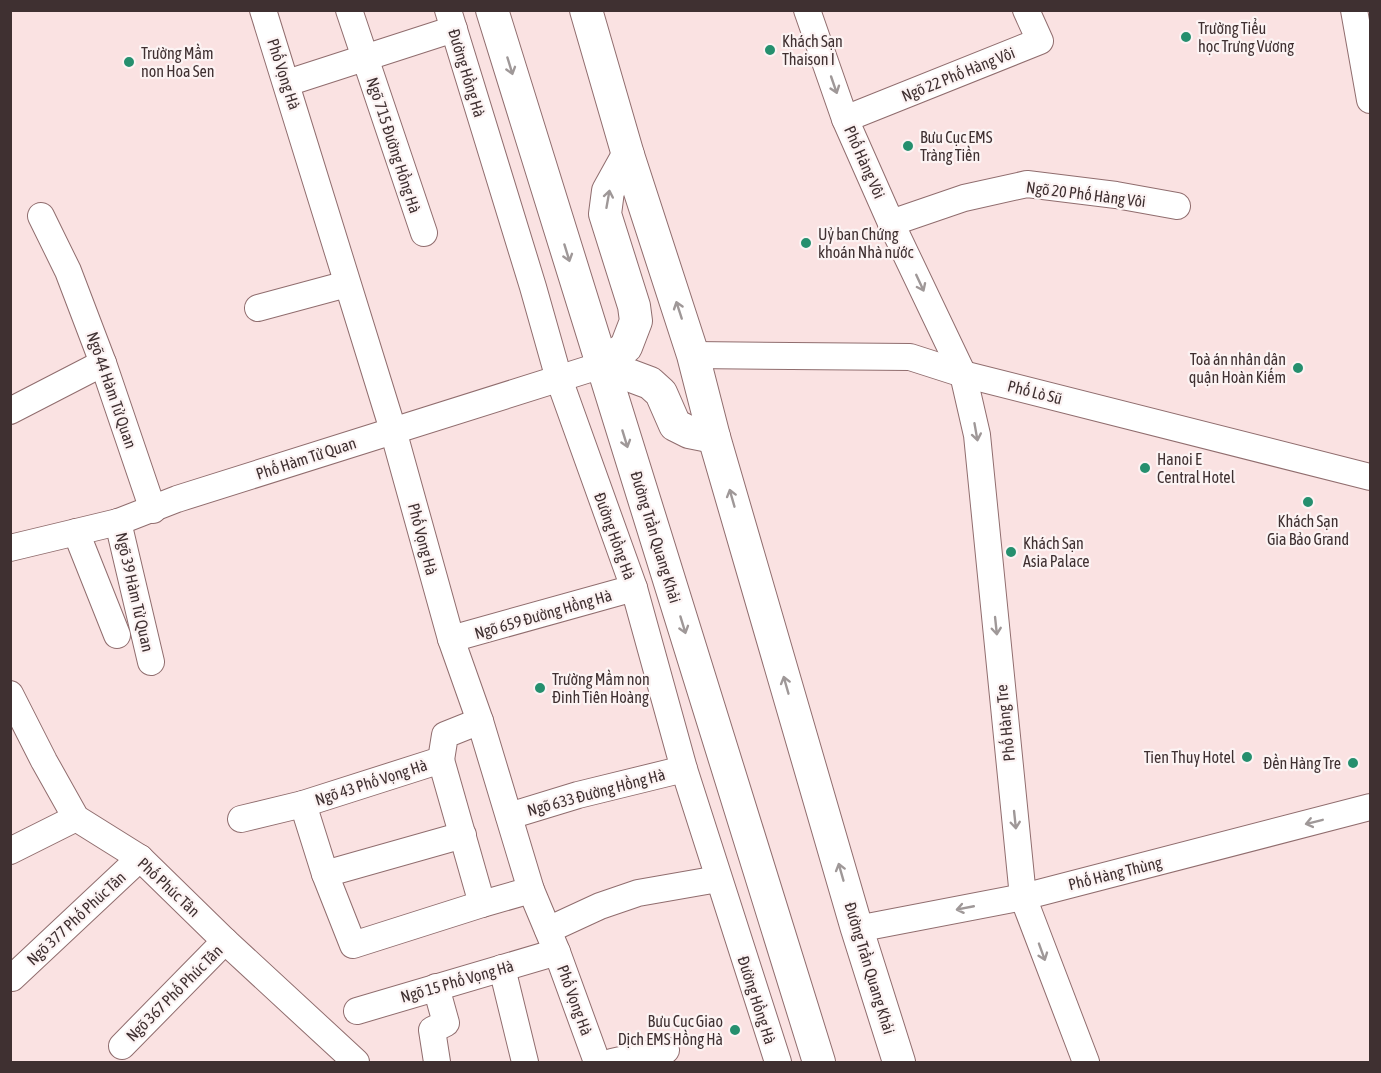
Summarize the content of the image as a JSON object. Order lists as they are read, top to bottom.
{
  "streets": {
    "main road": ["Đường Trần Quang Khải"],
    "street": [
      "Đường Hồng Hà",
      "Phố Vọng Hà",
      "Ngõ 22 Phố Hàng Vôi",
      "Ngõ 715 Đường Hồng Hà",
      "Phố Hàng Vôi",
      "Ngõ 20 Phố Hàng Vôi",
      "Ngõ 44 Hàm Tử Quan",
      "Phố Lò Sũ",
      "Phố Hàm Tử Quan",
      "Ngõ 39 Hàm Tử Quan",
      "Ngõ 659 Đường Hồng Hà",
      "Phố Hàng Tre",
      "Ngõ 43 Phố Vọng Hà",
      "Ngõ 633 Đường Hồng Hà",
      "Phố Hàng Thùng",
      "Phố Phúc Tân",
      "Ngõ 377 Phố Phúc Tân",
      "Ngõ 15 Phố Vọng Hà",
      "Ngõ 367 Phố Phúc Tân"
    ]
  },
  "crossings": [
    ["Đường Hồng Hà", "Ngõ 715 Đường Hồng Hà"],
    ["Đường Hồng Hà", "Phố Hàm Tử Quan"],
    ["Đường Hồng Hà", "Ngõ 659 Đường Hồng Hà"],
    ["Đường Hồng Hà", "Ngõ 633 Đường Hồng Hà"],
    ["Đường Hồng Hà", "Ngõ 15 Phố Vọng Hà"],
    ["Phố Vọng Hà", "Ngõ 715 Đường Hồng Hà"],
    ["Phố Vọng Hà", "Phố Hàm Tử Quan"],
    ["Phố Vọng Hà", "Ngõ 659 Đường Hồng Hà"],
    ["Phố Vọng Hà", "Ngõ 43 Phố Vọng Hà"],
    ["Phố Vọng Hà", "Ngõ 633 Đường Hồng Hà"],
    ["Phố Vọng Hà", "Ngõ 15 Phố Vọng Hà"],
    ["Ngõ 22 Phố Hàng Vôi", "Phố Hàng Vôi"],
    ["Phố Hàng Vôi", "Ngõ 20 Phố Hàng Vôi"],
    ["Phố Hàng Vôi", "Phố Lò Sũ"],
    ["Phố Hàng Vôi", "Phố Hàng Tre"],
    ["Ngõ 44 Hàm Tử Quan", "Phố Hàm Tử Quan"],
    ["Phố Lò Sũ", "Đường Trần Quang Khải"],
    ["Phố Lò Sũ", "Phố Hàng Tre"],
    ["Phố Hàm Tử Quan", "Đường Trần Quang Khải"],
    ["Phố Hàm Tử Quan", "Ngõ 39 Hàm Tử Quan"],
    ["Đường Trần Quang Khải", "Phố Hàng Thùng"],
    ["Phố Hàng Tre", "Phố Hàng Thùng"],
    ["Phố Phúc Tân", "Ngõ 377 Phố Phúc Tân"],
    ["Phố Phúc Tân", "Ngõ 367 Phố Phúc Tân"]
  ],
  "one_way": ["Phố Hàng Vôi", "Phố Hàng Tre", "Phố Hàng Thùng"],
  "places": [
    "Trường Tiểu học Trưng Vương",
    "Khách Sạn Thaison I",
    "Trường Mầm non Hoa Sen",
    "Bưu Cục EMS Tràng Tiền",
    "Uỷ ban Chứng khoán Nhà nước",
    "Toà án nhân dân quận Hoàn Kiếm",
    "Hanoi E Central Hotel",
    "Khách Sạn Gia Bảo Grand",
    "Khách Sạn Asia Palace",
    "Trường Mầm non Đinh Tiên Hoàng",
    "Tien Thuy Hotel",
    "Đền Hàng Tre",
    "Bưu Cục Giao Dịch EMS Hồng Hà"
  ]
}
